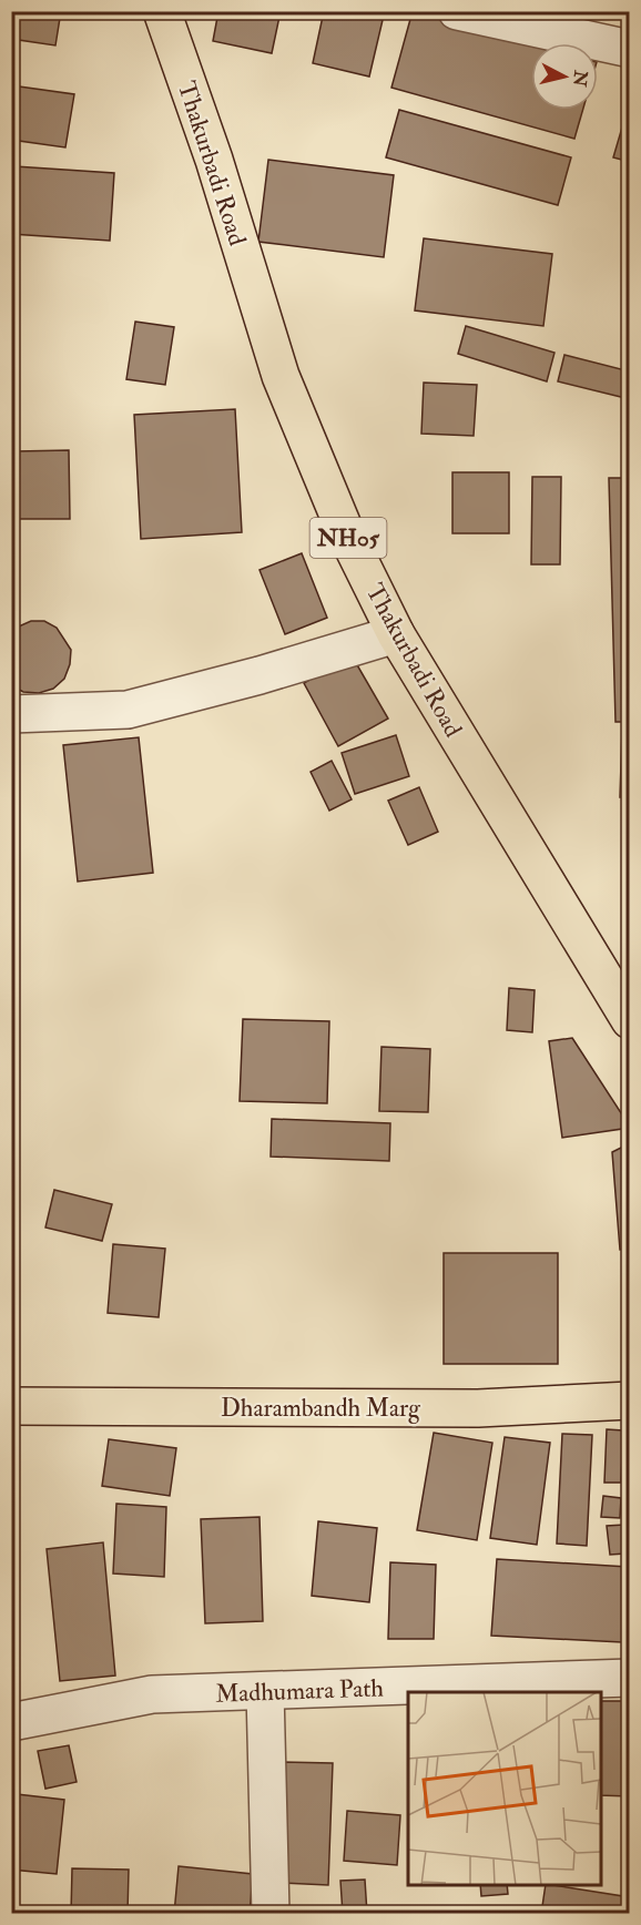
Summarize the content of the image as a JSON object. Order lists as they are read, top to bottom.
{
  "streets": {
    "main road": ["Thakurbadi Road", "NH05", "Dharambandh Marg"],
    "street": ["Madhumara Path"]
  },
  "north": "right"
}
